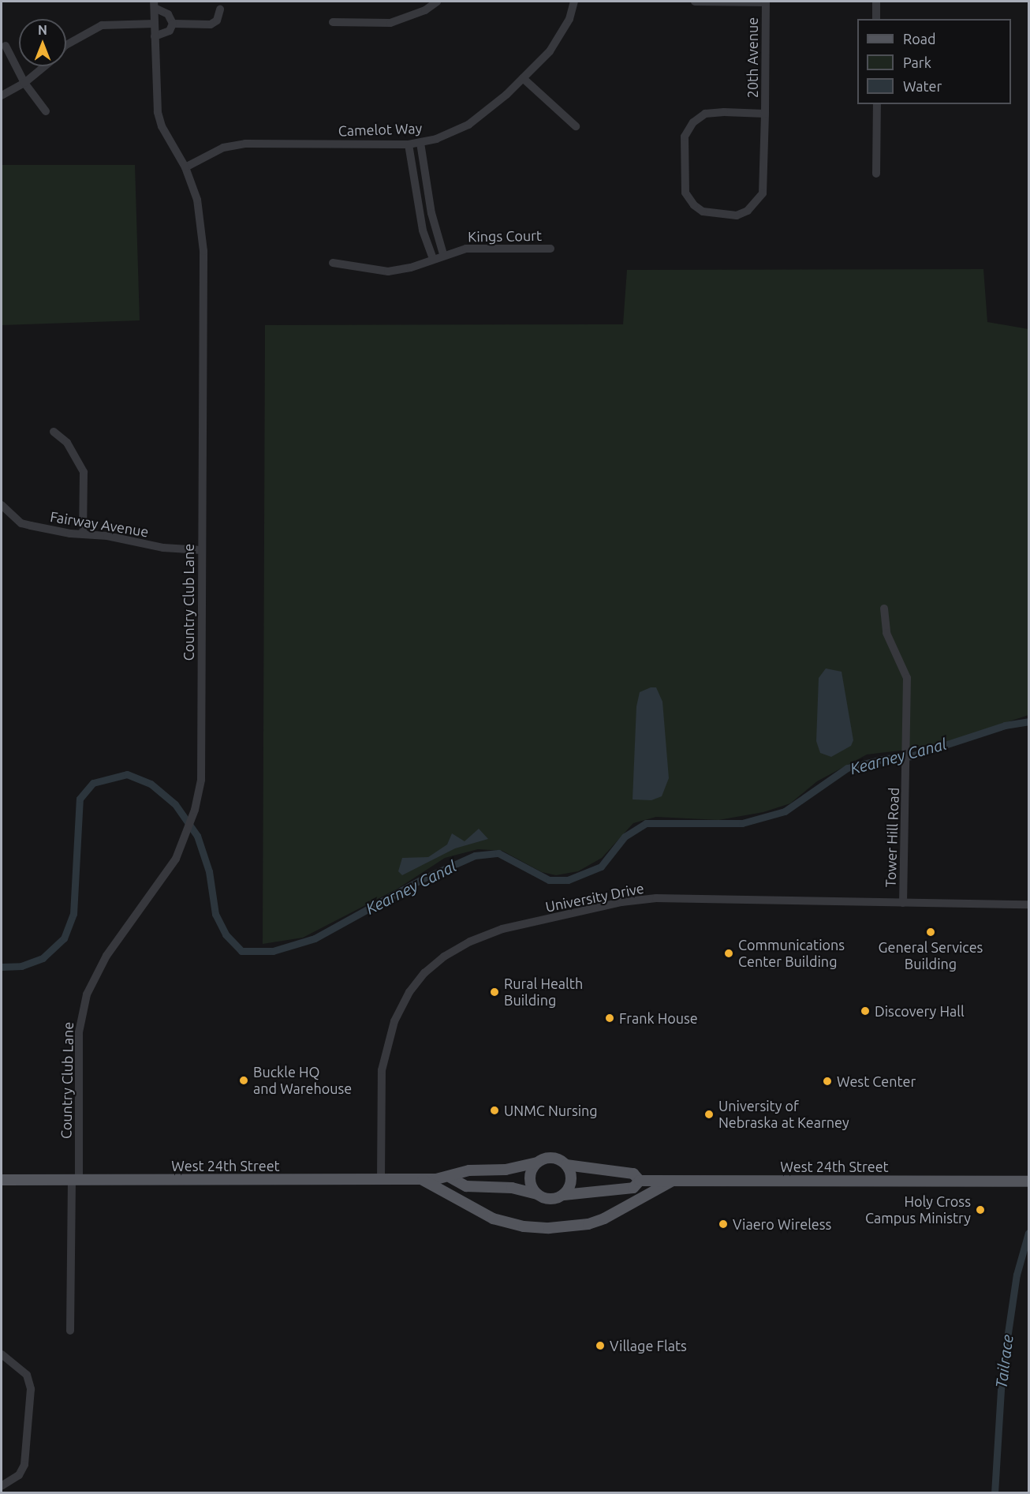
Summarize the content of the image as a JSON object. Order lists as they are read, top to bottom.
{
  "streets": {
    "main road": ["West 24th Street"],
    "street": [
      "20th Avenue",
      "Camelot Way",
      "Kings Court",
      "Fairway Avenue",
      "Country Club Lane",
      "Tower Hill Road",
      "University Drive"
    ]
  },
  "crossings": [
    ["Camelot Way", "Country Club Lane"],
    ["Fairway Avenue", "Country Club Lane"],
    ["Country Club Lane", "West 24th Street"],
    ["Tower Hill Road", "University Drive"],
    ["University Drive", "West 24th Street"]
  ],
  "water": ["Kearney Canal", "Tailrace"],
  "places": [
    "General Services Building",
    "Communications Center Building",
    "Rural Health Building",
    "Discovery Hall",
    "Frank House",
    "Buckle HQ and Warehouse",
    "West Center",
    "UNMC Nursing",
    "University of Nebraska at Kearney",
    "Holy Cross Campus Ministry",
    "Viaero Wireless",
    "Village Flats"
  ],
  "legend": ["Road", "Park", "Water"],
  "north": "top"
}
